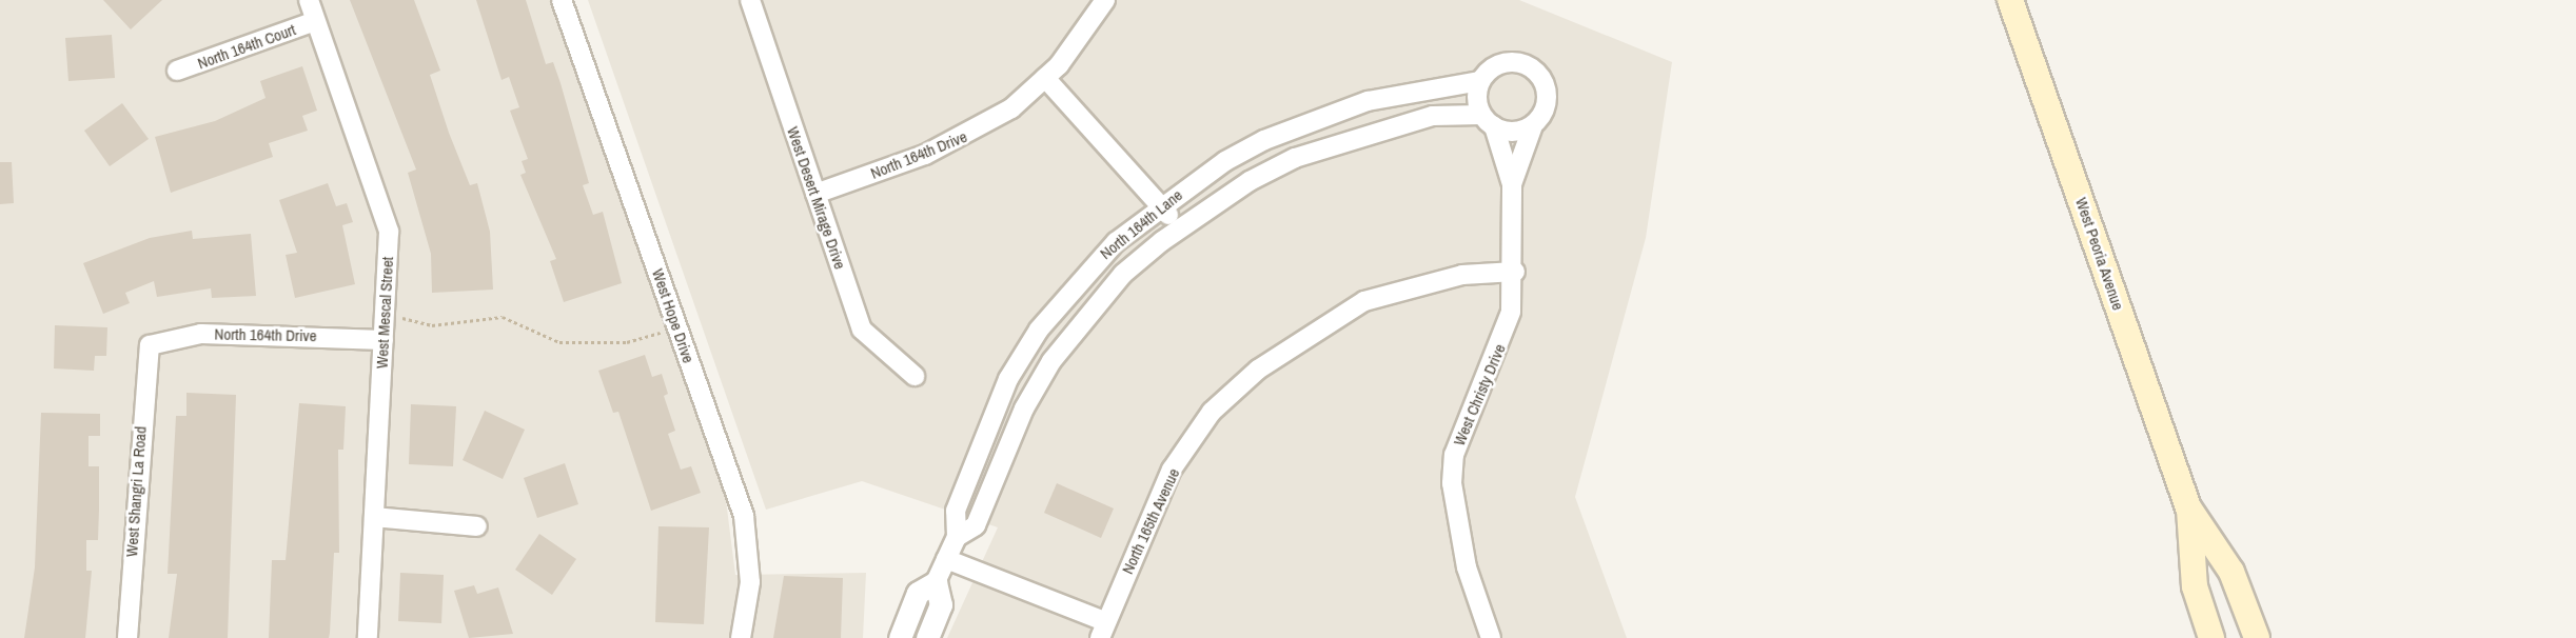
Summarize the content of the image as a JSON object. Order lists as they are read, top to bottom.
{
  "streets": {
    "main road": ["West Peoria Avenue"],
    "street": [
      "North 164th Court",
      "North 164th Drive",
      "West Desert Mirage Drive",
      "North 164th Lane",
      "West Mescal Street",
      "West Hope Drive",
      "West Christy Drive",
      "West Shangri La Road",
      "North 165th Avenue"
    ]
  },
  "crossings": [
    ["North 164th Court", "West Mescal Street"],
    ["North 164th Drive", "West Desert Mirage Drive"],
    ["North 164th Drive", "West Mescal Street"],
    ["North 164th Drive", "West Shangri La Road"],
    ["West Christy Drive", "North 165th Avenue"]
  ]
}
